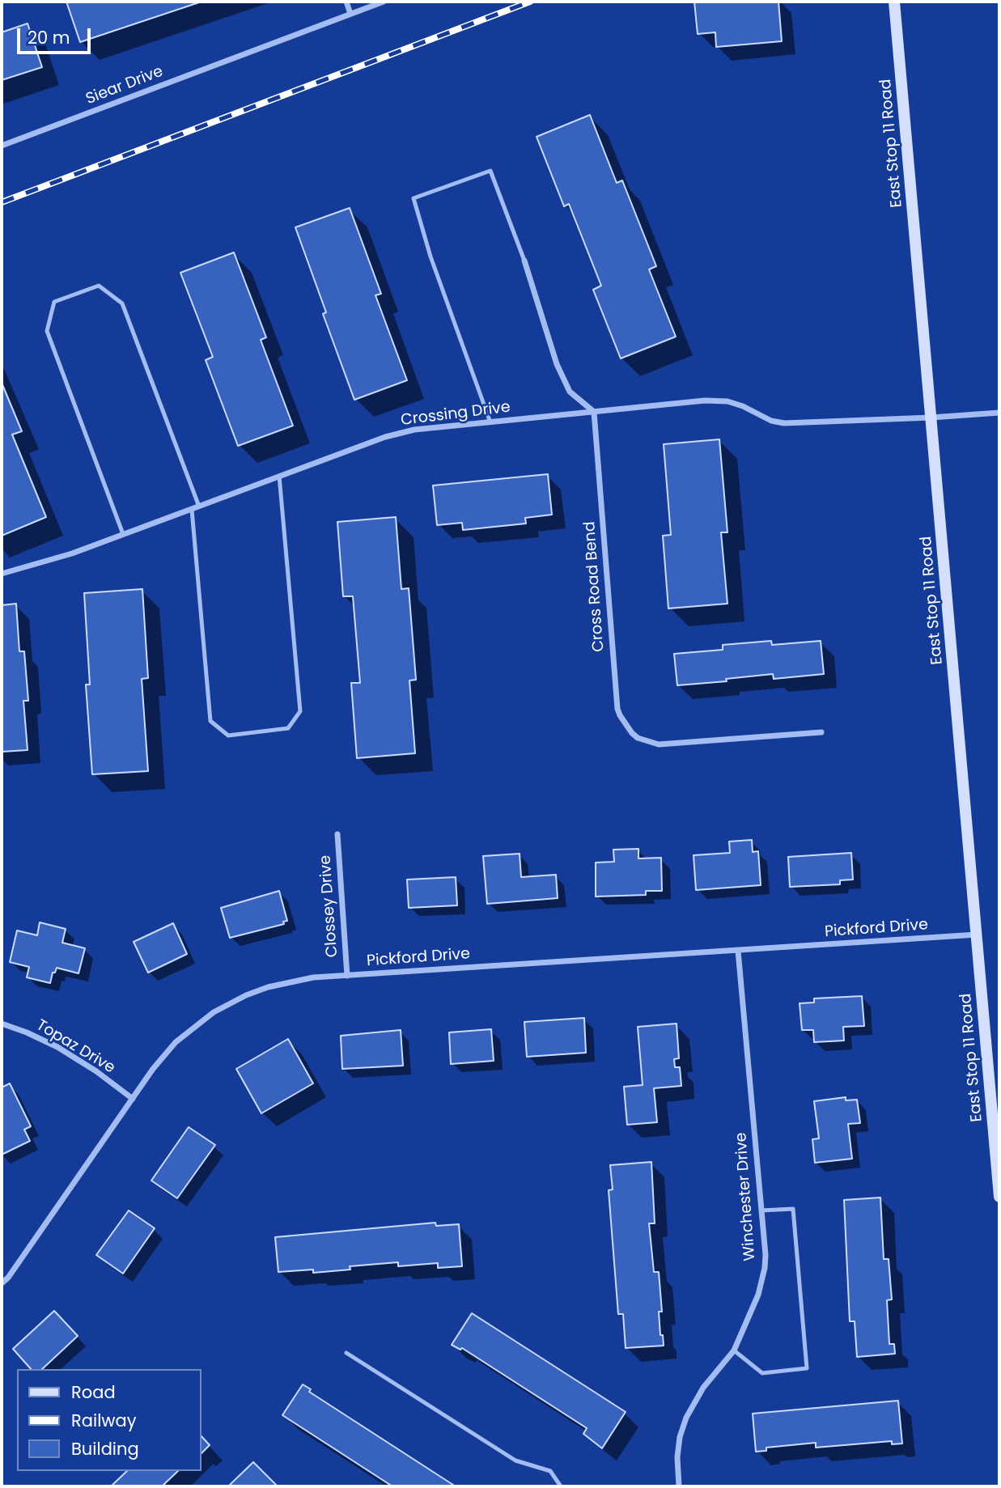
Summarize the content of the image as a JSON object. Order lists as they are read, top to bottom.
{
  "streets": {
    "main road": ["East Stop 11 Road"],
    "street": [
      "Siear Drive",
      "Crossing Drive",
      "Cross Road Bend",
      "Clossey Drive",
      "Pickford Drive",
      "Topaz Drive",
      "Winchester Drive"
    ]
  },
  "crossings": [
    ["East Stop 11 Road", "Crossing Drive"],
    ["East Stop 11 Road", "Pickford Drive"],
    ["Crossing Drive", "Cross Road Bend"],
    ["Clossey Drive", "Pickford Drive"],
    ["Pickford Drive", "Topaz Drive"],
    ["Pickford Drive", "Winchester Drive"]
  ],
  "legend": ["Road", "Railway", "Building"],
  "scale_bar": "20 m"
}
